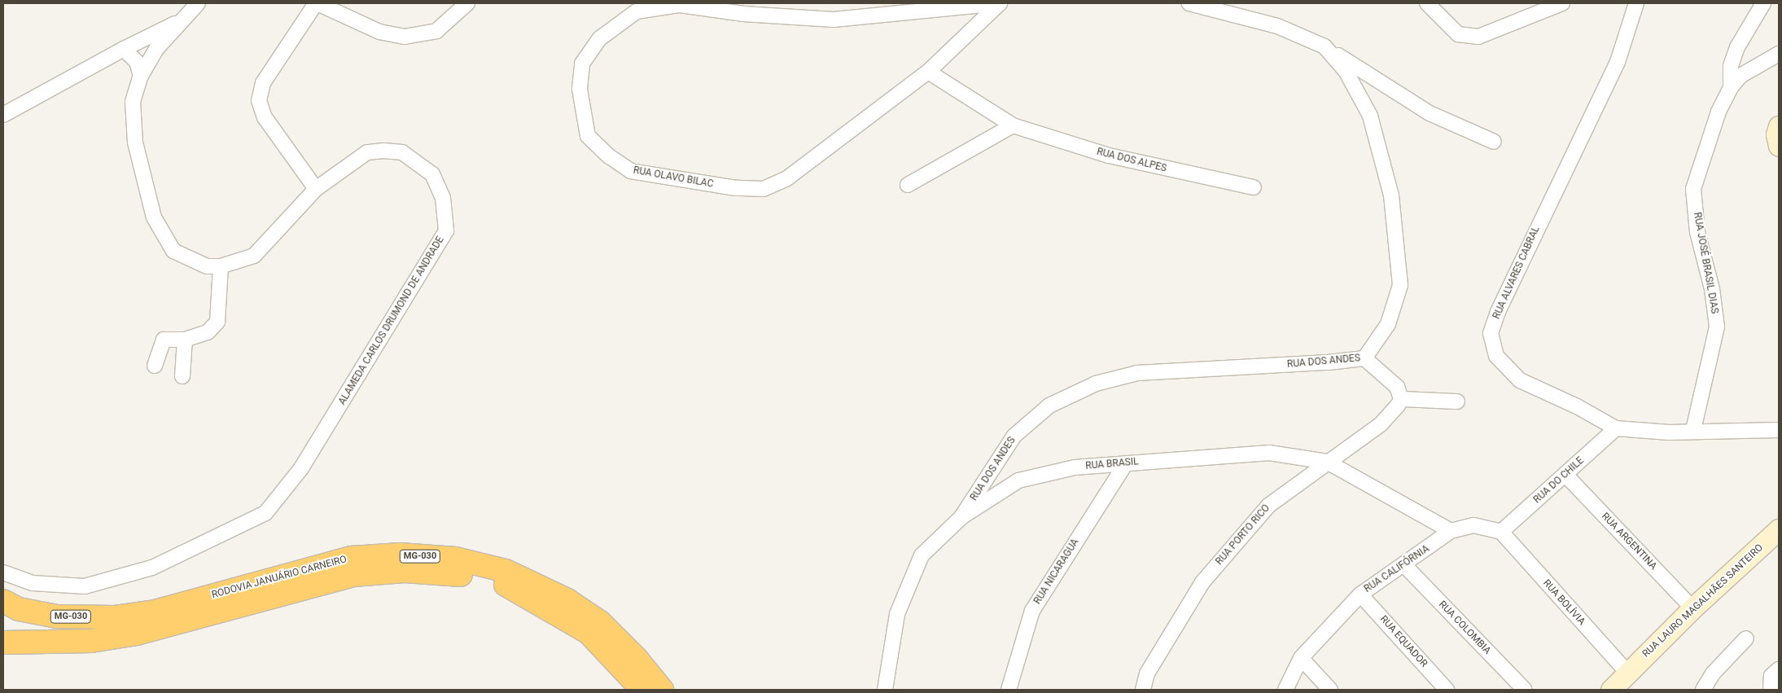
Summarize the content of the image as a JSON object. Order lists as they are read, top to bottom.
{
  "streets": {
    "highway": ["MG-030", "RODOVIA JANUÁRIO CARNEIRO"],
    "street": [
      "RUA DOS ALPES",
      "RUA OLAVO BILAC",
      "RUA JOSÉ BRASIL DIAS",
      "RUA ALVARES CABRAL",
      "ALAMEDA CARLOS DRUMOND DE ANDRADE",
      "RUA DOS ANDES",
      "RUA BRASIL",
      "RUA DO CHILE",
      "RUA PORTO RICO",
      "RUA ARGENTINA",
      "RUA CALIFÓRNIA",
      "RUA NICARAGUA",
      "RUA LAURO MAGALHÃES SANTEIRO",
      "RUA BOLÍVIA",
      "RUA COLOMBIA",
      "RUA EQUADOR"
    ]
  },
  "crossings": [
    ["RUA DOS ALPES", "RUA OLAVO BILAC"],
    ["RUA JOSÉ BRASIL DIAS", "RUA ALVARES CABRAL"],
    ["RUA ALVARES CABRAL", "RUA DO CHILE"],
    ["RUA DOS ANDES", "RUA BRASIL"],
    ["RUA BRASIL", "RUA PORTO RICO"],
    ["RUA BRASIL", "RUA CALIFÓRNIA"],
    ["RUA BRASIL", "RUA NICARAGUA"],
    ["RUA DO CHILE", "RUA ARGENTINA"],
    ["RUA DO CHILE", "RUA CALIFÓRNIA"],
    ["RUA DO CHILE", "RUA BOLÍVIA"],
    ["RUA ARGENTINA", "RUA LAURO MAGALHÃES SANTEIRO"],
    ["RUA CALIFÓRNIA", "RUA BOLÍVIA"],
    ["RUA CALIFÓRNIA", "RUA COLOMBIA"],
    ["RUA CALIFÓRNIA", "RUA EQUADOR"],
    ["RUA LAURO MAGALHÃES SANTEIRO", "RUA BOLÍVIA"]
  ]
}
